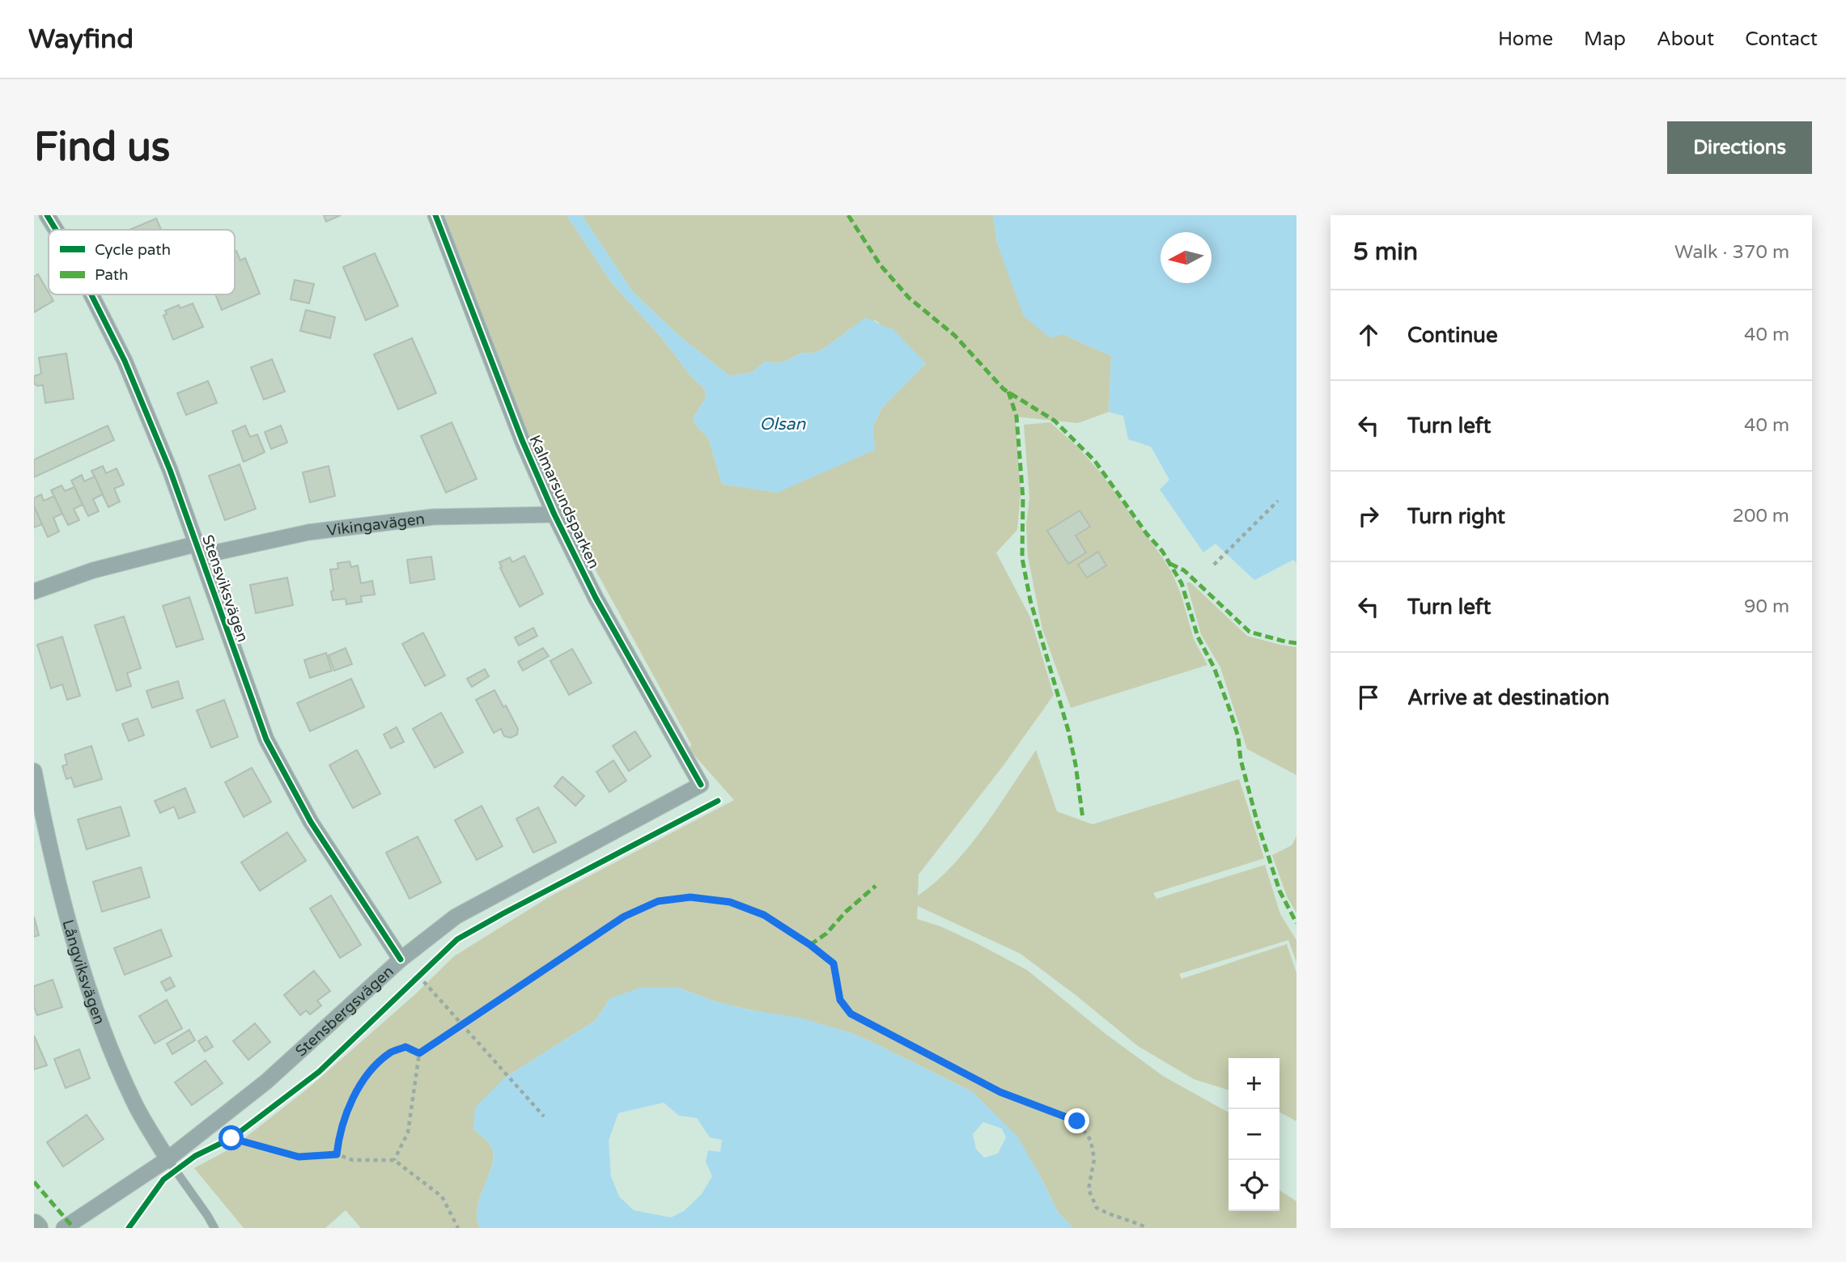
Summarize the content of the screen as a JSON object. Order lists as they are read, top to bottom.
{
  "streets": {
    "street": [
      "Kalmarsundsparken",
      "Vikingavägen",
      "Stensviksvägen",
      "Långviksvägen",
      "Stensbergsvägen"
    ]
  },
  "crossings": [
    ["Kalmarsundsparken", "Vikingavägen"],
    ["Kalmarsundsparken", "Stensbergsvägen"],
    ["Vikingavägen", "Stensviksvägen"],
    ["Stensviksvägen", "Stensbergsvägen"],
    ["Långviksvägen", "Stensbergsvägen"]
  ],
  "water": ["Olsan"],
  "legend": ["Cycle path", "Path"],
  "north": "left",
  "page": {
    "header": "Wayfind",
    "nav": [
      "Home",
      "Map",
      "About",
      "Contact"
    ],
    "buttons": "Directions",
    "title": "Find us",
    "heading": ["5 min", "Walk · 370 m"],
    "list": [
      ["Continue", "40 m"],
      ["Turn left", "40 m"],
      ["Turn right", "200 m"],
      ["Turn left", "90 m"],
      "Arrive at destination"
    ],
    "map_buttons": ["+", "−"]
  }
}
